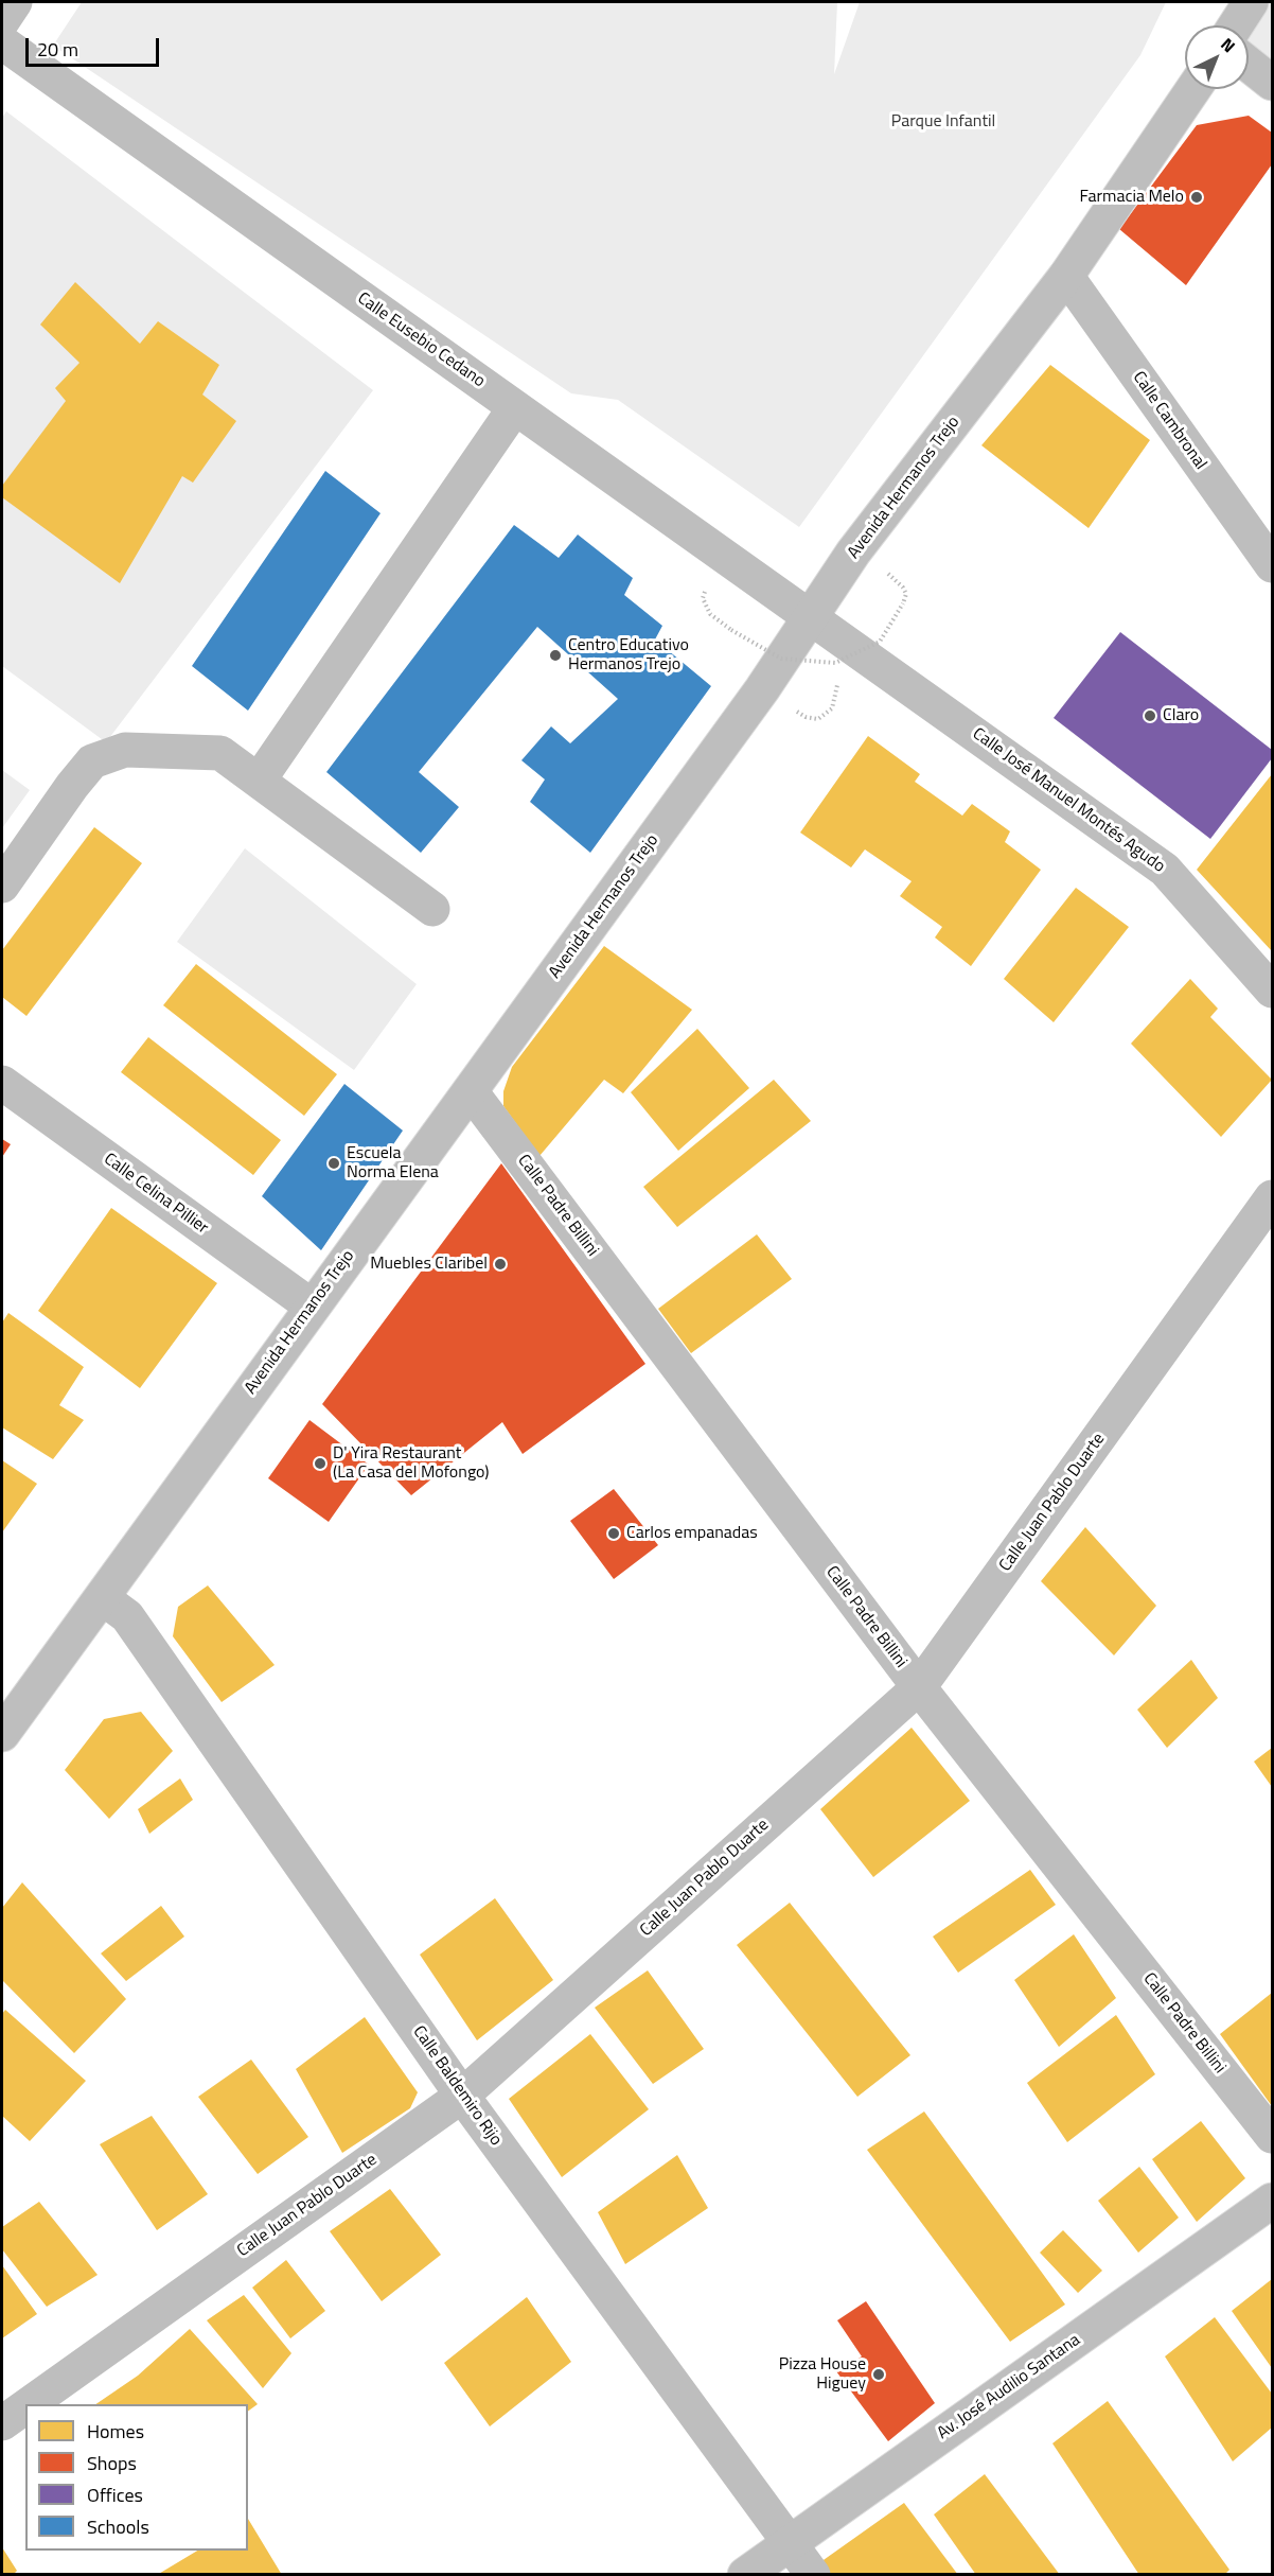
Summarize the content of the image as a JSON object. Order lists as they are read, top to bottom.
{
  "streets": {
    "street": [
      "Calle Eusebio Cedano",
      "Calle Cambronal",
      "Avenida Hermanos Trejo",
      "Calle José Manuel Montés Agudo",
      "Calle Celina Pillier",
      "Calle Padre Billini",
      "Calle Juan Pablo Duarte",
      "Calle Baldemiro Rijo",
      "Av. José Audilio Santana"
    ]
  },
  "crossings": [
    ["Calle Eusebio Cedano", "Avenida Hermanos Trejo"],
    ["Calle Eusebio Cedano", "Calle José Manuel Montés Agudo"],
    ["Calle Cambronal", "Avenida Hermanos Trejo"],
    ["Avenida Hermanos Trejo", "Calle Celina Pillier"],
    ["Avenida Hermanos Trejo", "Calle Padre Billini"],
    ["Avenida Hermanos Trejo", "Calle Baldemiro Rijo"],
    ["Calle Padre Billini", "Calle Juan Pablo Duarte"],
    ["Calle Juan Pablo Duarte", "Calle Baldemiro Rijo"],
    ["Calle Baldemiro Rijo", "Av. José Audilio Santana"]
  ],
  "parks": ["Parque Infantil"],
  "places": [
    "Farmacia Melo",
    "Centro Educativo Hermanos Trejo",
    "Claro",
    "Escuela Norma Elena",
    "Muebles Claribel",
    "D' Yira Restaurant (La Casa del Mofongo)",
    "Carlos empanadas",
    "Pizza House Higuey"
  ],
  "legend": [
    "Homes",
    "Shops",
    "Offices",
    "Schools"
  ],
  "scale_bar": "20 m",
  "north": "top right"
}
